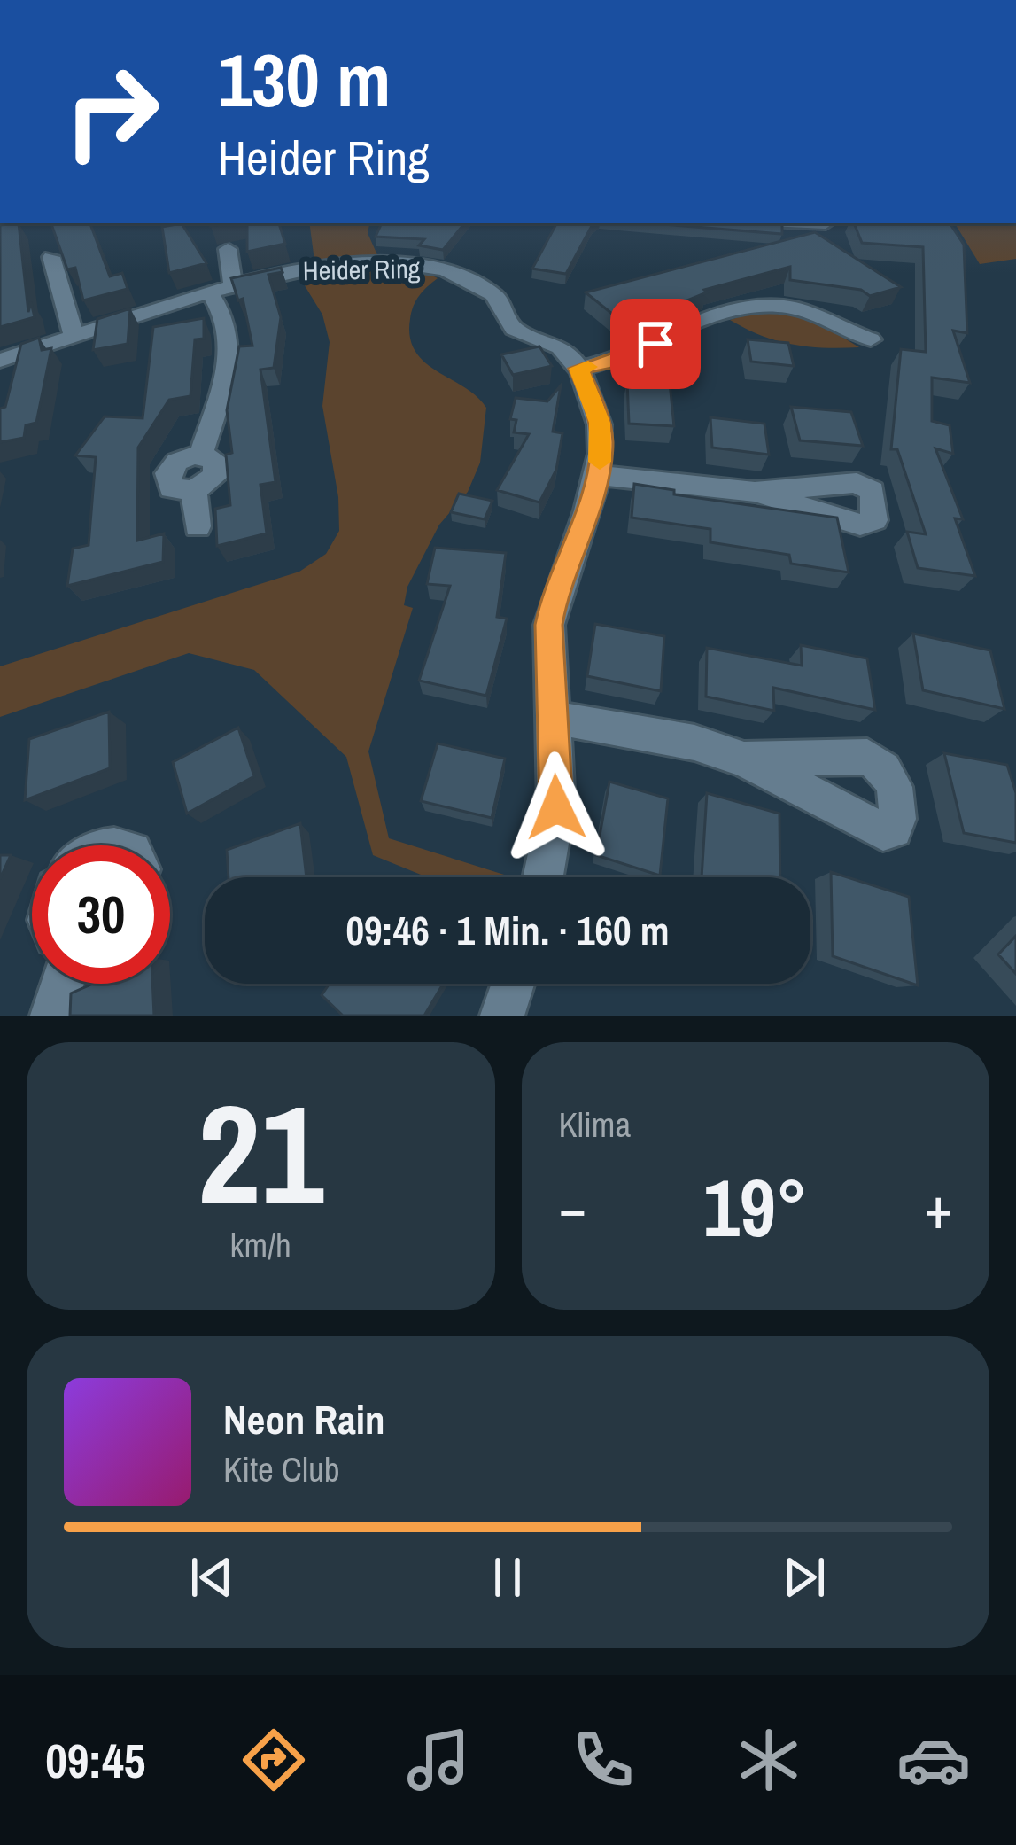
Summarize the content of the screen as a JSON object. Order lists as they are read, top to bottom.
{
  "streets": {
    "street": ["Heider Ring"]
  },
  "page": {
    "turn": ["130 m", "Heider Ring"],
    "limit": "30",
    "trip": "09:46 · 1 Min. · 160 m",
    "tile": [
      ["21", "km/h"],
      "Klima"
    ],
    "heat": ["−", "19°", "+"],
    "song": ["Neon Rain", "Kite Club"],
    "tabs": "09:45"
  }
}
